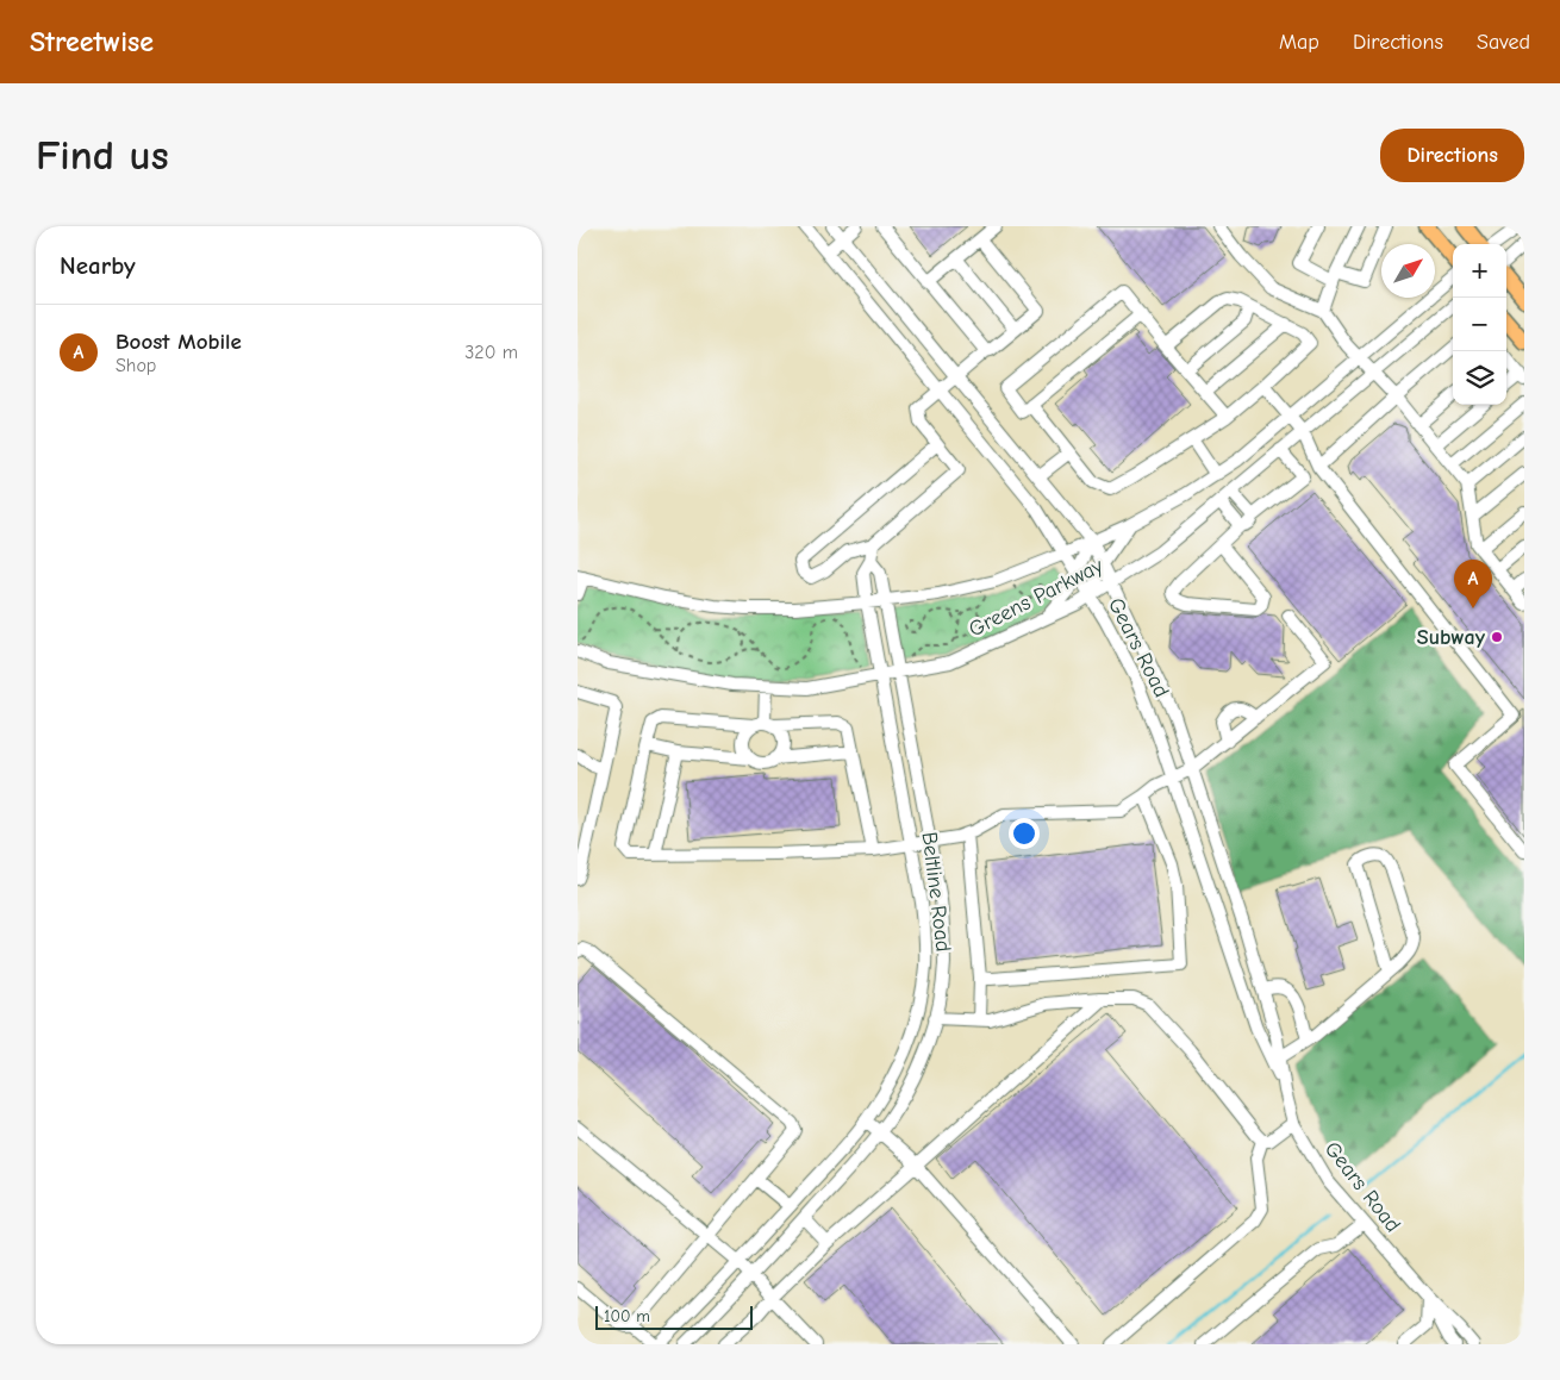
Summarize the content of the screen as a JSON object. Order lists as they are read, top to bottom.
{
  "streets": {
    "street": ["Greens Parkway", "Gears Road", "Beltline Road"]
  },
  "crossings": [
    ["Greens Parkway", "Gears Road"],
    ["Greens Parkway", "Beltline Road"]
  ],
  "places": ["Subway"],
  "scale_bar": "100 m",
  "north": "top right",
  "page": {
    "header": "Streetwise",
    "nav": ["Map", "Directions", "Saved"],
    "buttons": "Directions",
    "title": "Find us",
    "heading": "Nearby",
    "map_buttons": ["+", "−"],
    "list": [
      {
        "mark": "A",
        "name": "Boost Mobile",
        "note": "Shop",
        "value": "320 m"
      }
    ],
    "pins": "A",
    "scale": "100 m"
  }
}
